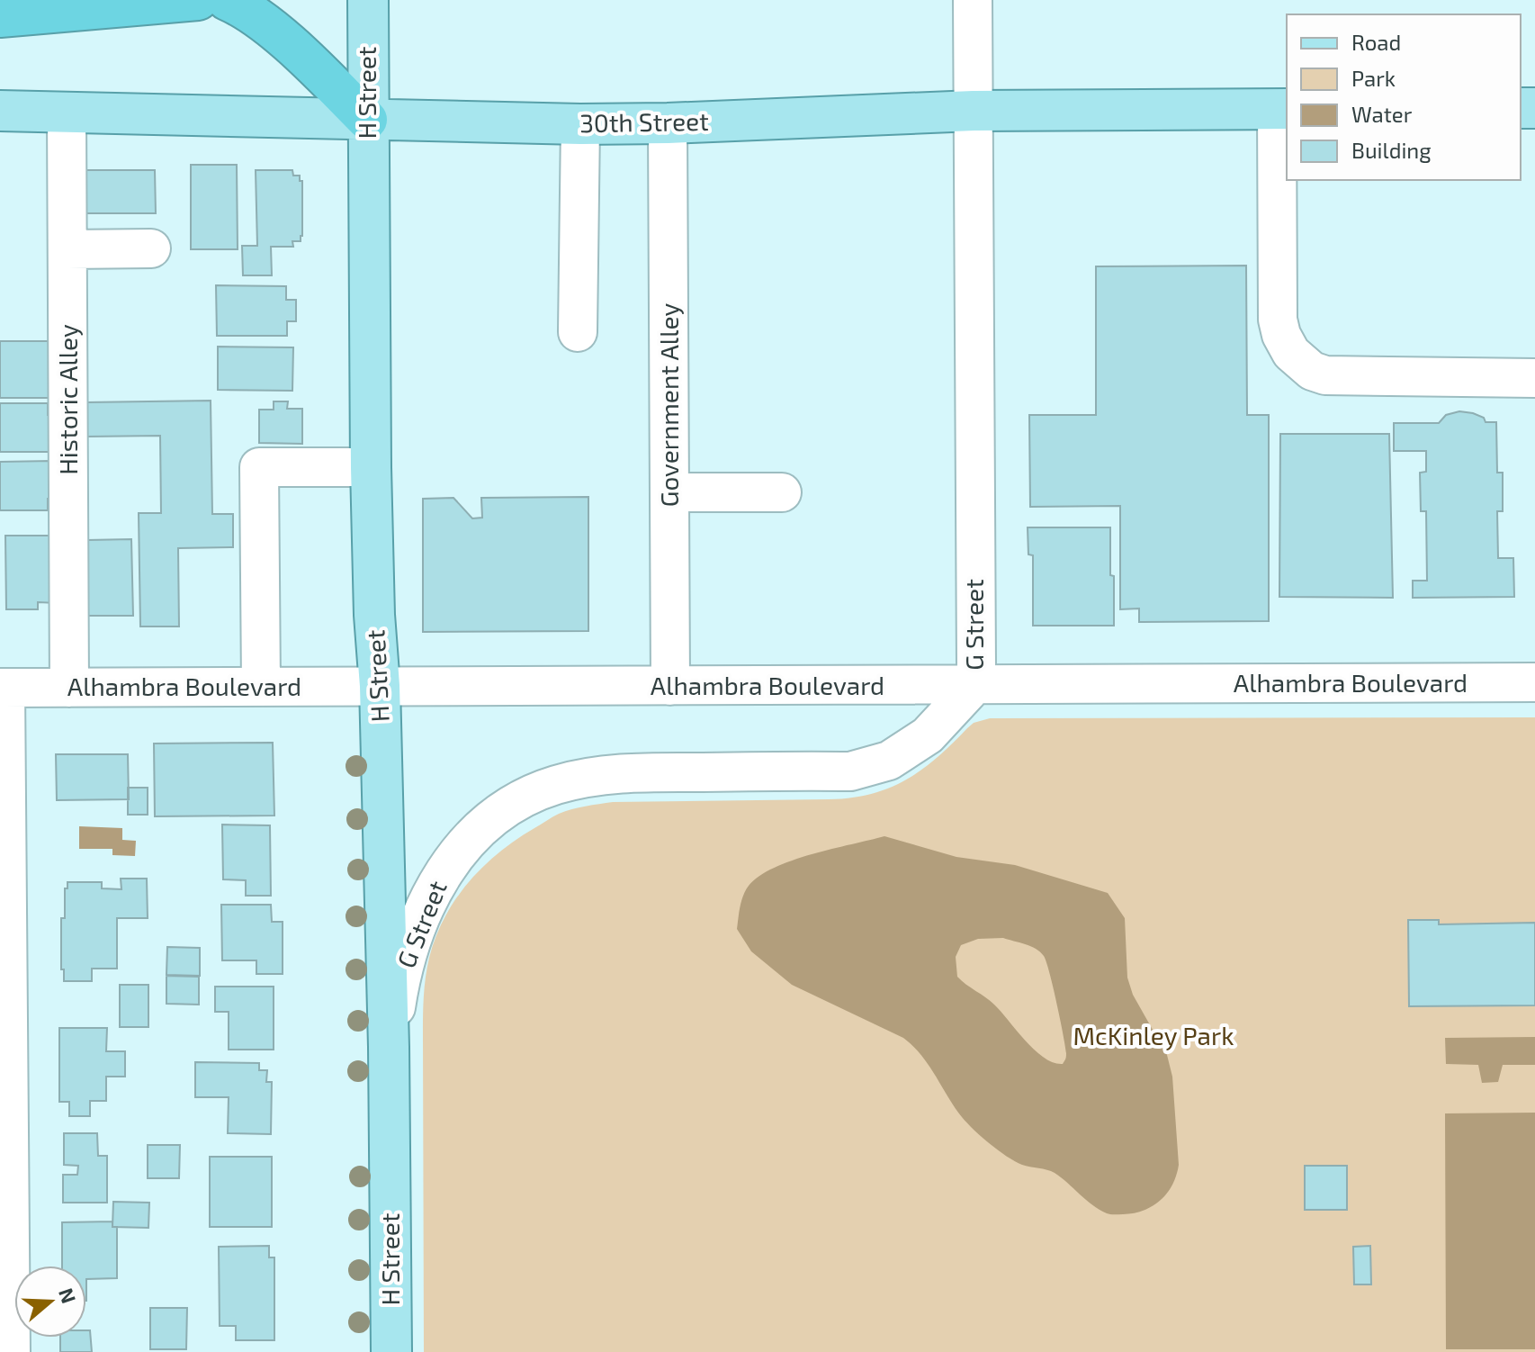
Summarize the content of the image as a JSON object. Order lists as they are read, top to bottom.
{
  "streets": {
    "main road": ["H Street", "30th Street"],
    "street": [
      "Historic Alley",
      "Government Alley",
      "G Street",
      "Alhambra Boulevard"
    ]
  },
  "crossings": [
    ["H Street", "30th Street"],
    ["H Street", "G Street"],
    ["H Street", "Alhambra Boulevard"],
    ["30th Street", "Historic Alley"],
    ["30th Street", "Government Alley"],
    ["30th Street", "G Street"],
    ["Historic Alley", "Alhambra Boulevard"],
    ["Government Alley", "Alhambra Boulevard"],
    ["G Street", "Alhambra Boulevard"]
  ],
  "parks": ["McKinley Park"],
  "legend": [
    "Road",
    "Park",
    "Water",
    "Building"
  ],
  "north": "right"
}
